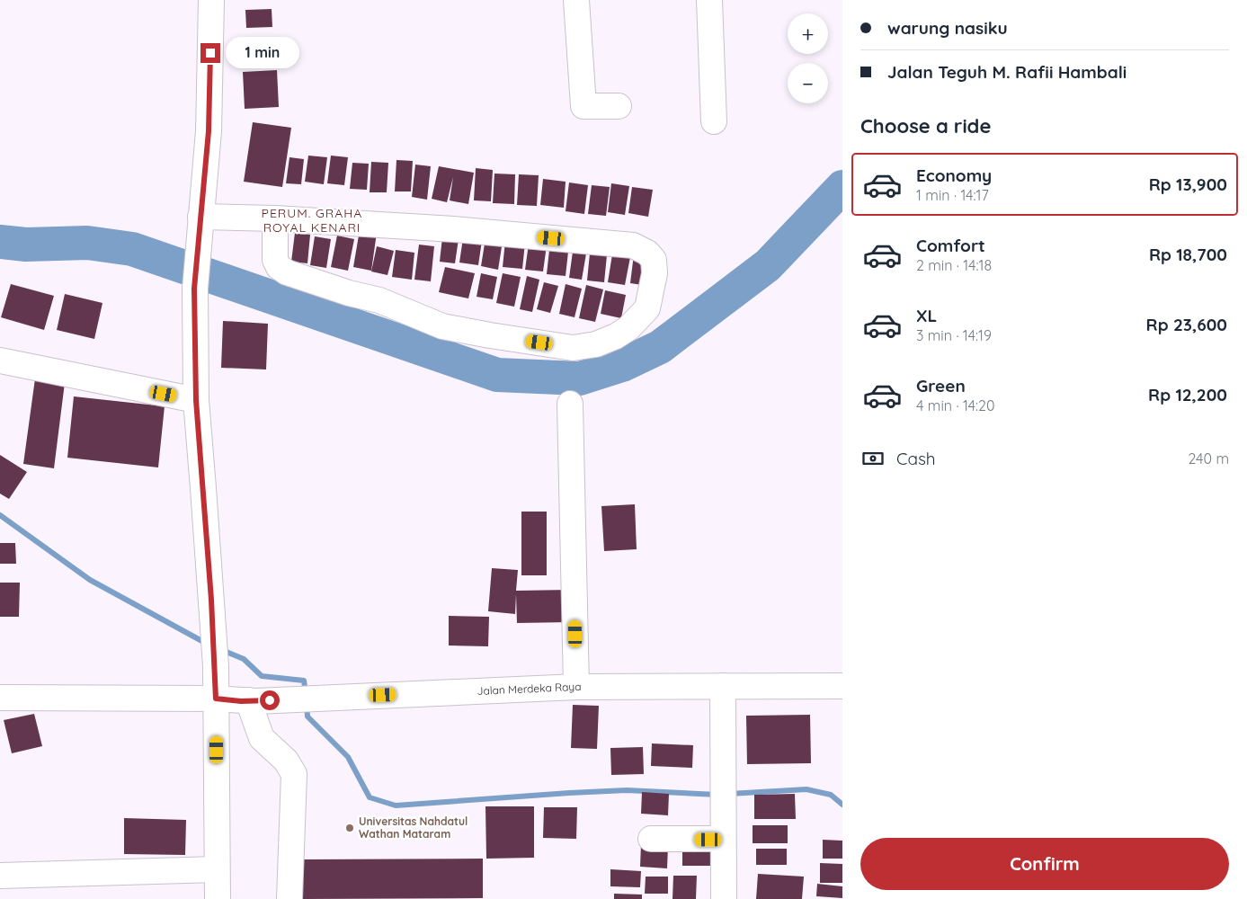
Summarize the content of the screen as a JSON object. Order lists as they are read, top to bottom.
{
  "streets": {
    "street": ["Jalan Merdeka Raya"]
  },
  "districts": ["PERUM. GRAHA ROYAL KENARI"],
  "places": ["Universitas Nahdatul Wathan Mataram"],
  "page": {
    "banner": ["warung nasiku", "Jalan Teguh M. Rafii Hambali"],
    "map_buttons": ["+", "−"],
    "bubble": "1 min",
    "heading": "Choose a ride",
    "list": [
      {
        "name": "Economy",
        "note": "1 min · 14:17",
        "value": "Rp 13,900"
      },
      {
        "name": "Comfort",
        "note": "2 min · 14:18",
        "value": "Rp 18,700"
      },
      {
        "name": "XL",
        "note": "3 min · 14:19",
        "value": "Rp 23,600"
      },
      {
        "name": "Green",
        "note": "4 min · 14:20",
        "value": "Rp 12,200"
      }
    ],
    "pay": ["Cash", "240 m"],
    "buttons": "Confirm"
  }
}
